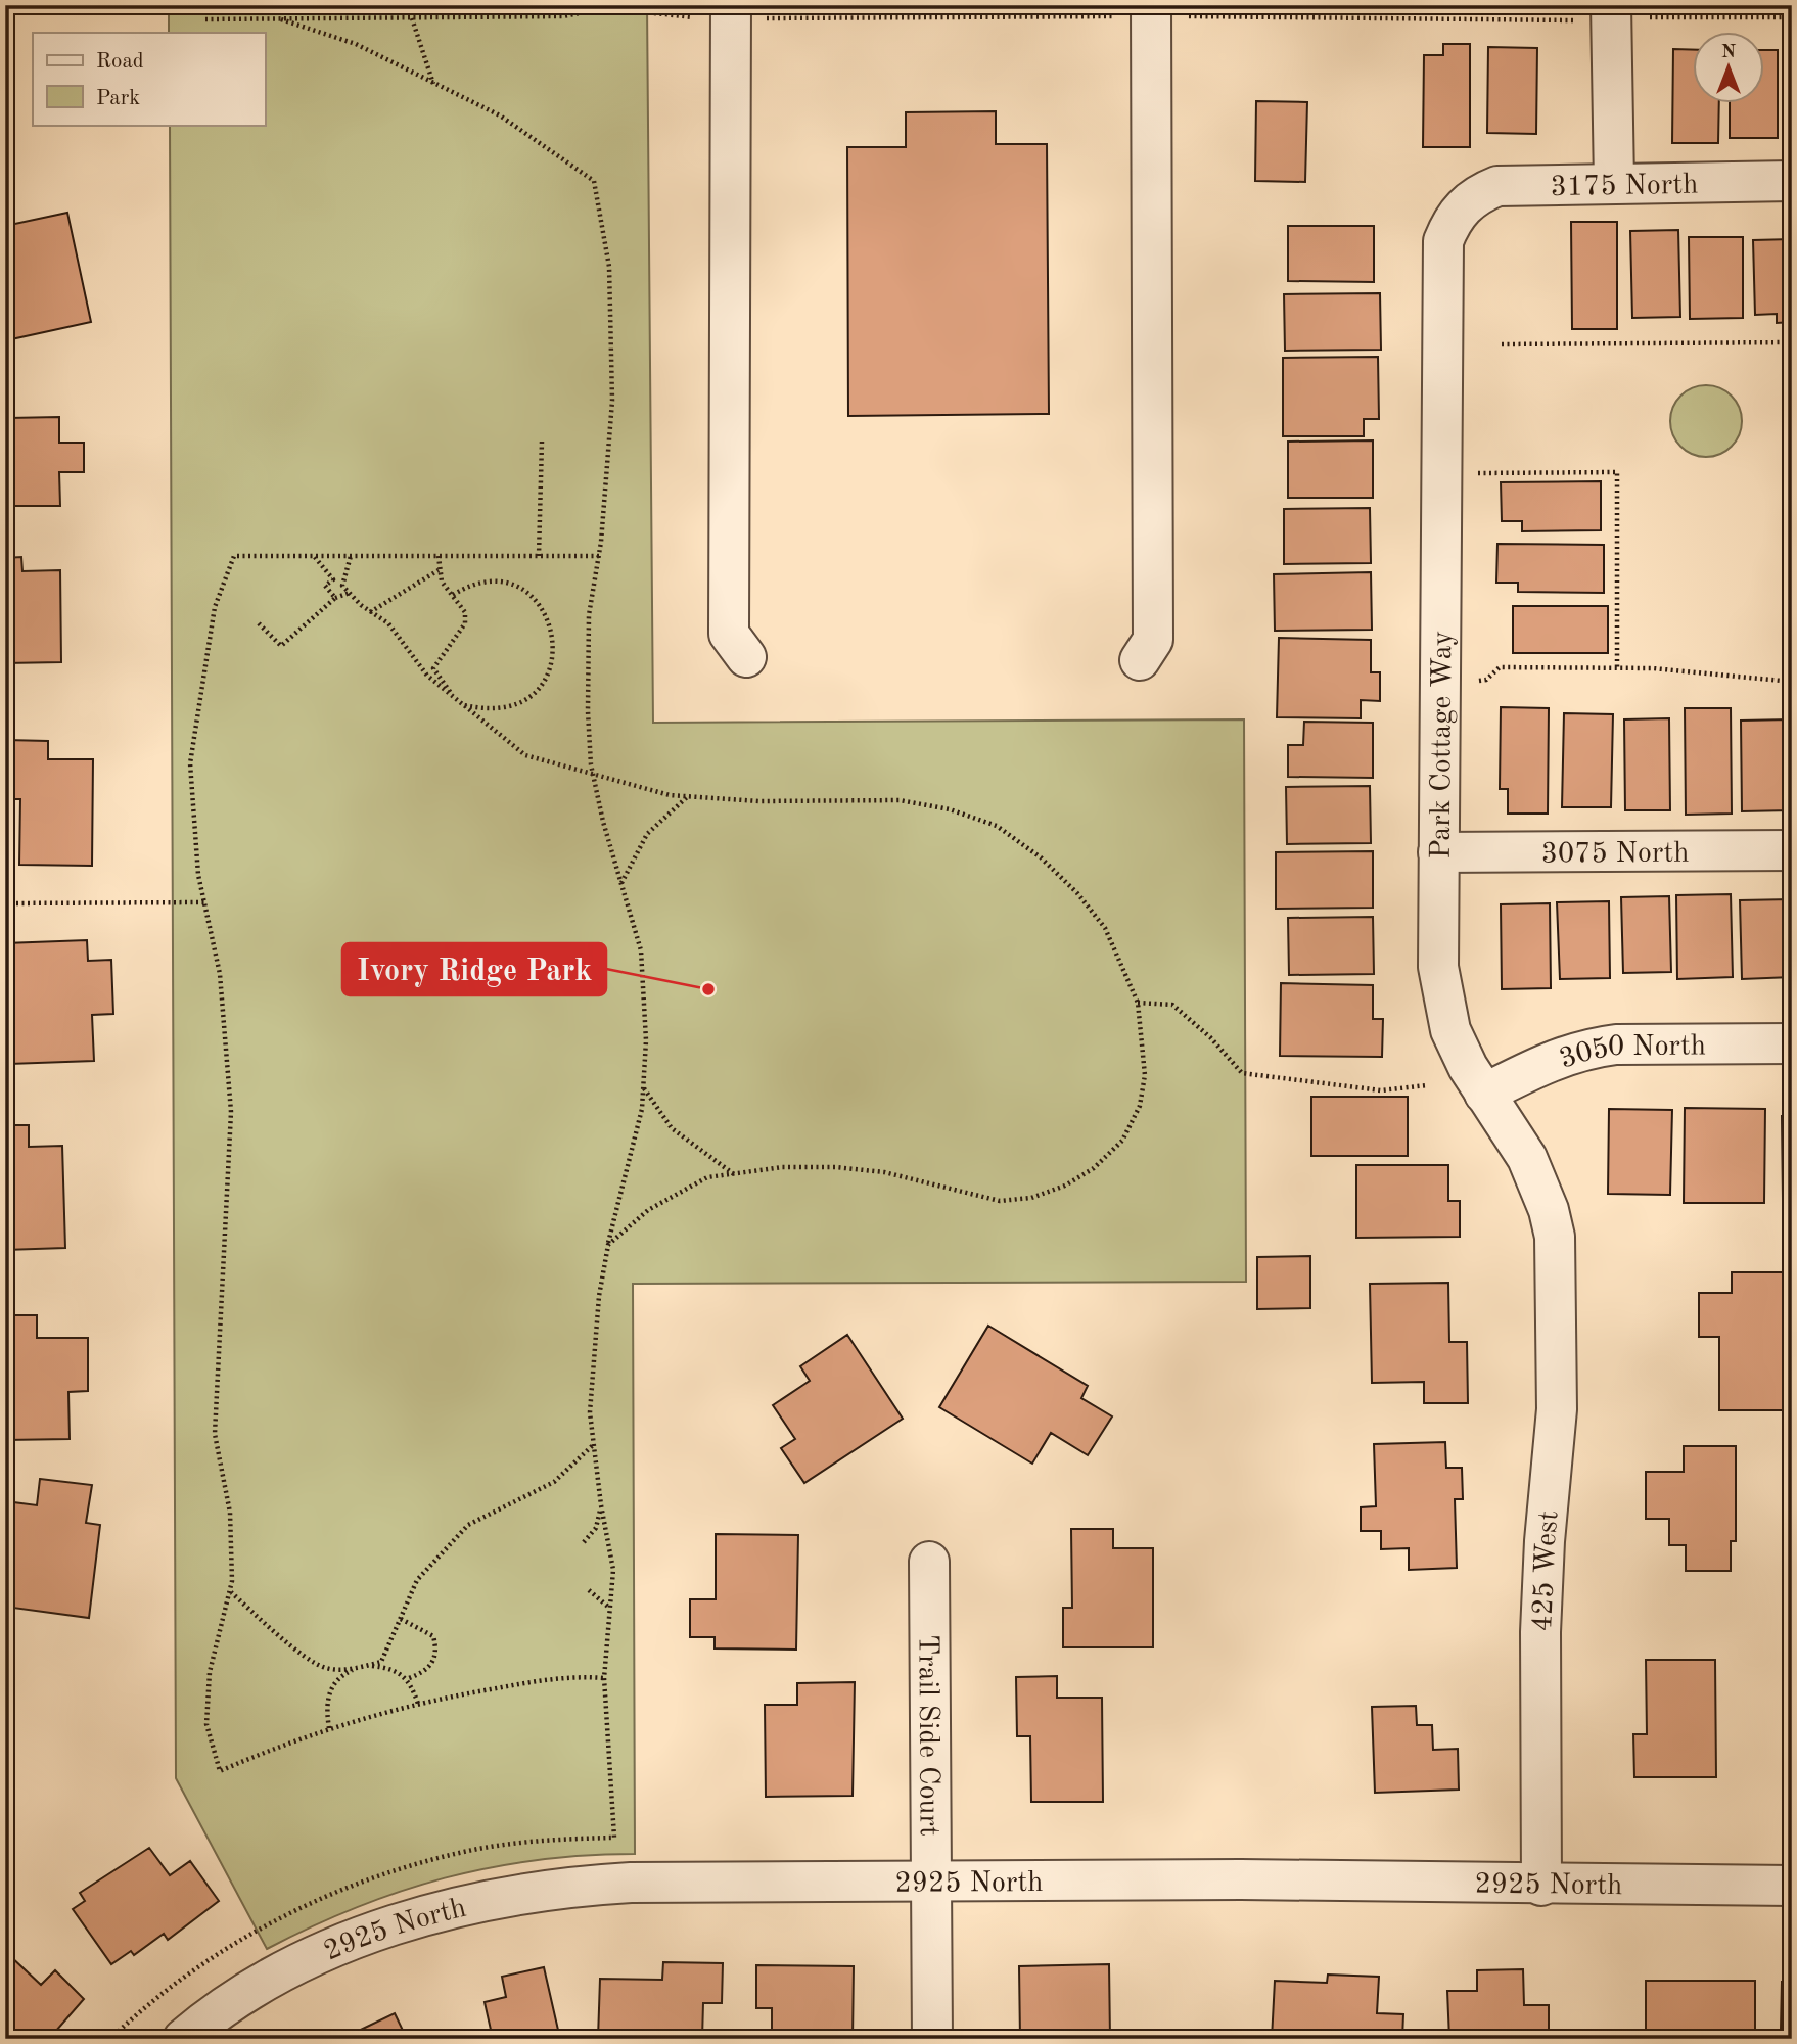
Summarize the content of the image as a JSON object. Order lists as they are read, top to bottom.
{
  "streets": {
    "street": [
      "3175 North",
      "Park Cottage Way",
      "3075 North",
      "3050 North",
      "425 West",
      "Trail Side Court",
      "2925 North"
    ]
  },
  "crossings": [
    ["3175 North", "Park Cottage Way"],
    ["Park Cottage Way", "3075 North"],
    ["Park Cottage Way", "3050 North"],
    ["Park Cottage Way", "425 West"],
    ["425 West", "2925 North"],
    ["Trail Side Court", "2925 North"]
  ],
  "places": ["Ivory Ridge Park"],
  "legend": ["Road", "Park"],
  "north": "top"
}
